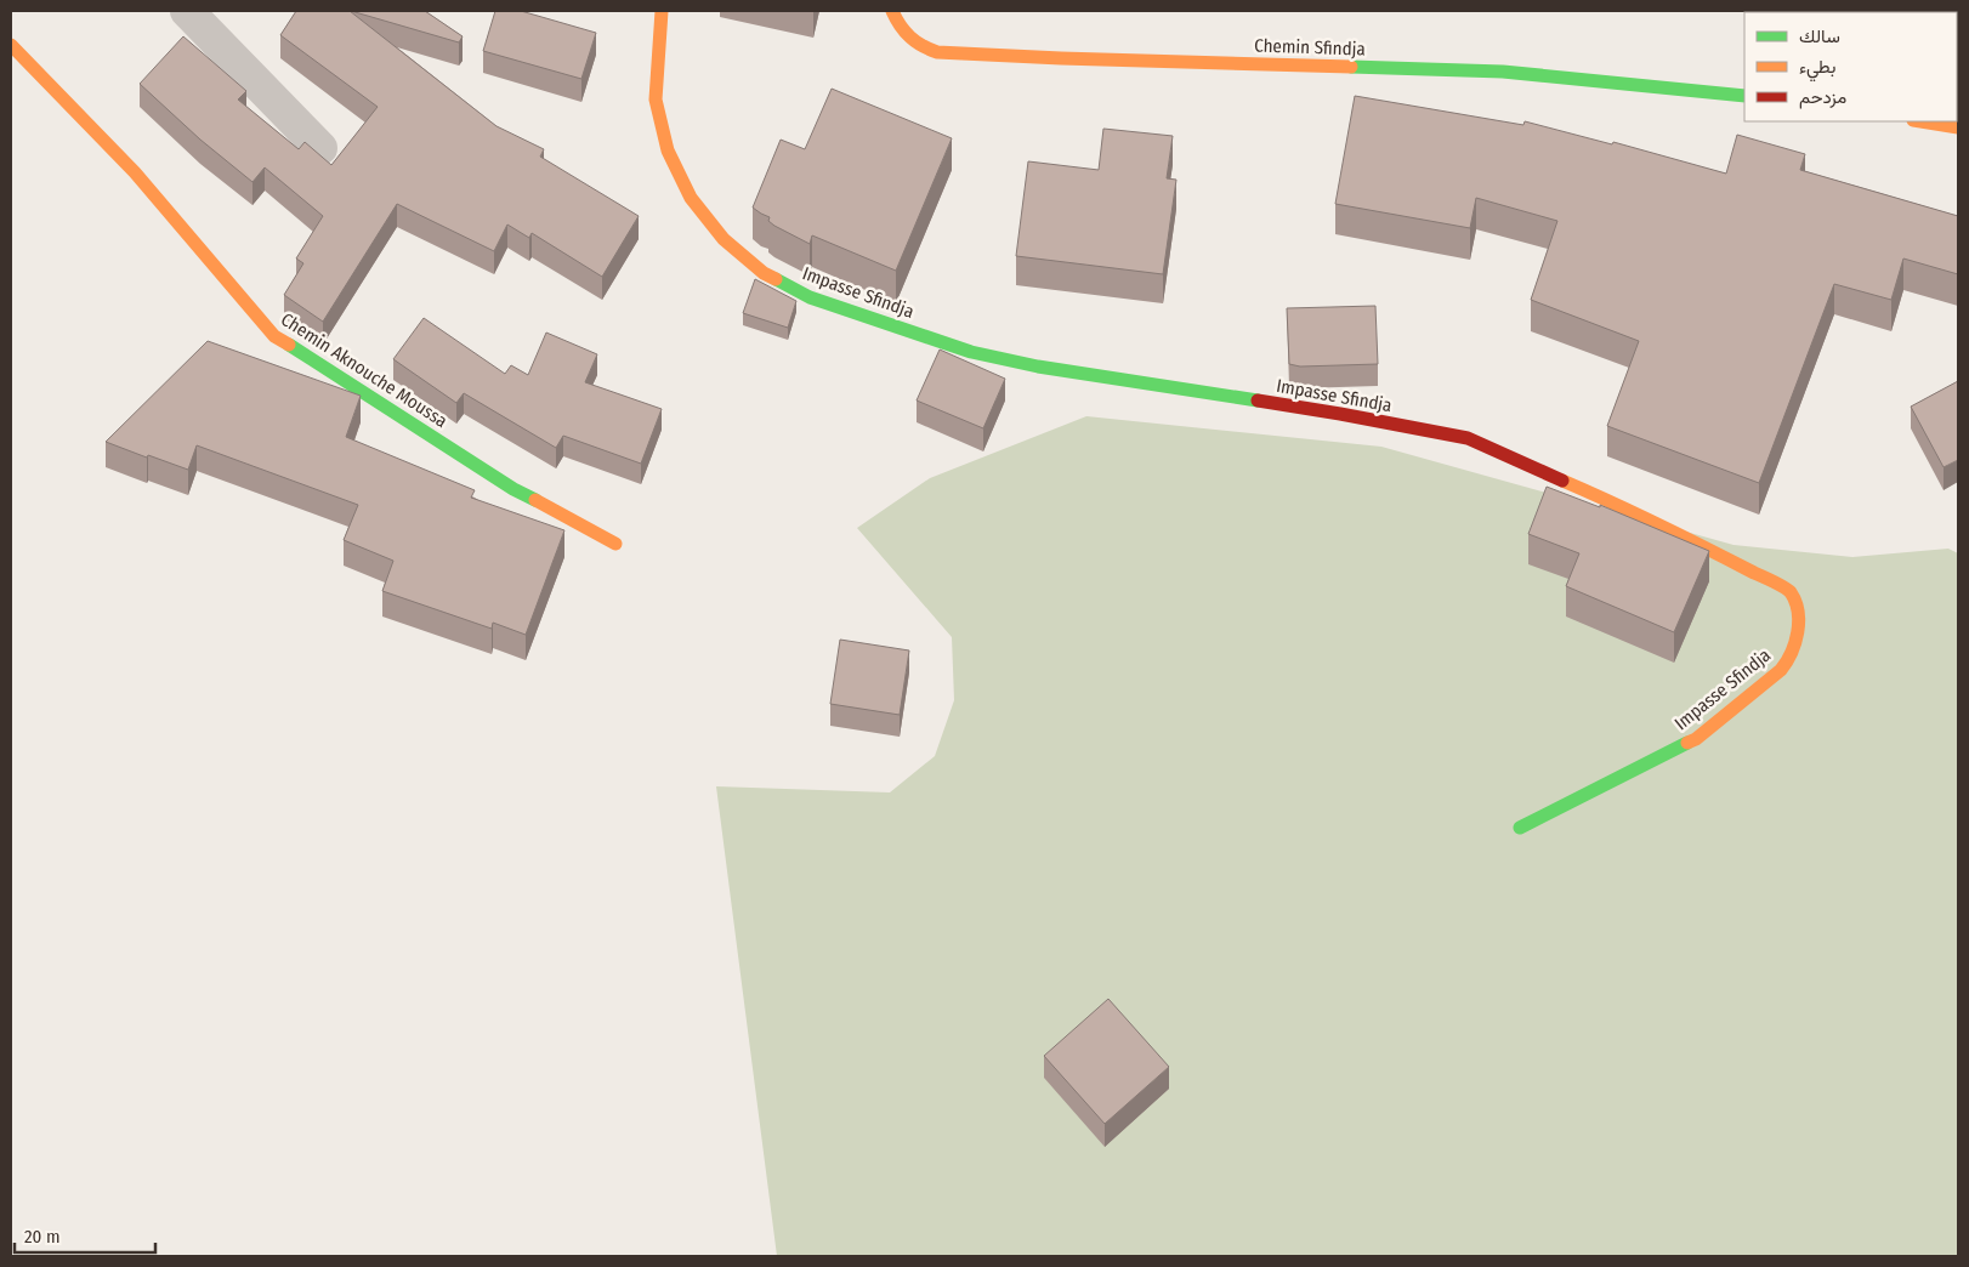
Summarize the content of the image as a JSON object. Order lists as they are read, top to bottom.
{
  "streets": {
    "street": ["Chemin Sfindja", "Impasse Sfindja", "Chemin Aknouche Moussa"]
  },
  "legend": ["سالك", "بطيء", "مزدحم"],
  "scale_bar": "20 m"
}
